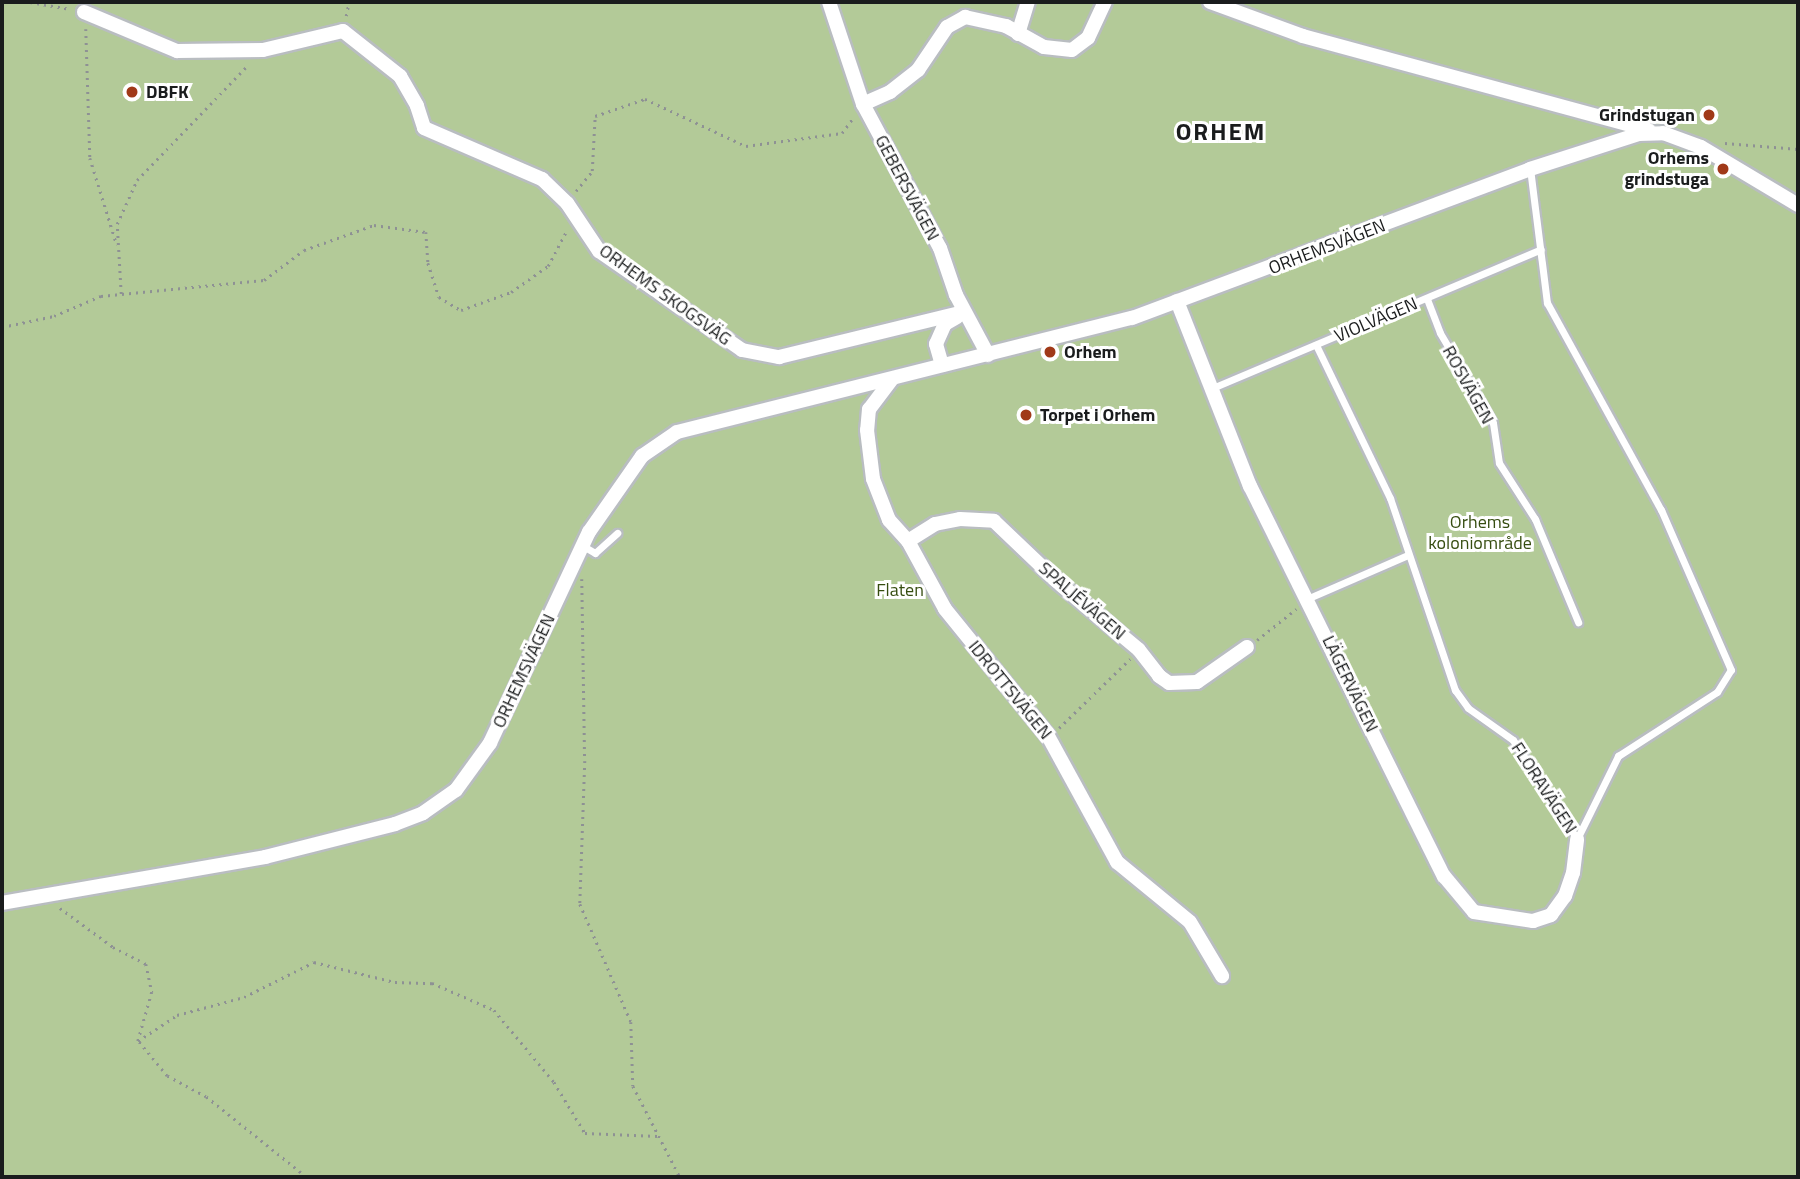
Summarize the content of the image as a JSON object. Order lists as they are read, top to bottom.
{
  "streets": {
    "street": [
      "GEBERSVÄGEN",
      "ORHEMSVÄGEN",
      "ORHEMS SKOGSVÄG",
      "SPALJÉVÄGEN",
      "LÄGERVÄGEN",
      "IDROTTSVÄGEN"
    ],
    "lane": ["VIOLVÄGEN", "ROSVÄGEN", "FLORAVÄGEN"]
  },
  "crossings": [
    ["GEBERSVÄGEN", "ORHEMS SKOGSVÄG"],
    ["ORHEMSVÄGEN", "LÄGERVÄGEN"],
    ["ORHEMSVÄGEN", "IDROTTSVÄGEN"],
    ["ORHEMSVÄGEN", "FLORAVÄGEN"],
    ["VIOLVÄGEN", "ROSVÄGEN"],
    ["VIOLVÄGEN", "LÄGERVÄGEN"],
    ["VIOLVÄGEN", "FLORAVÄGEN"],
    ["SPALJÉVÄGEN", "IDROTTSVÄGEN"],
    ["LÄGERVÄGEN", "FLORAVÄGEN"]
  ],
  "districts": ["ORHEM"],
  "parks": ["Orhems koloniområde", "Flaten"],
  "places": [
    "DBFK",
    "Grindstugan",
    "Orhems grindstuga",
    "Orhem",
    "Torpet i Orhem"
  ]
}
